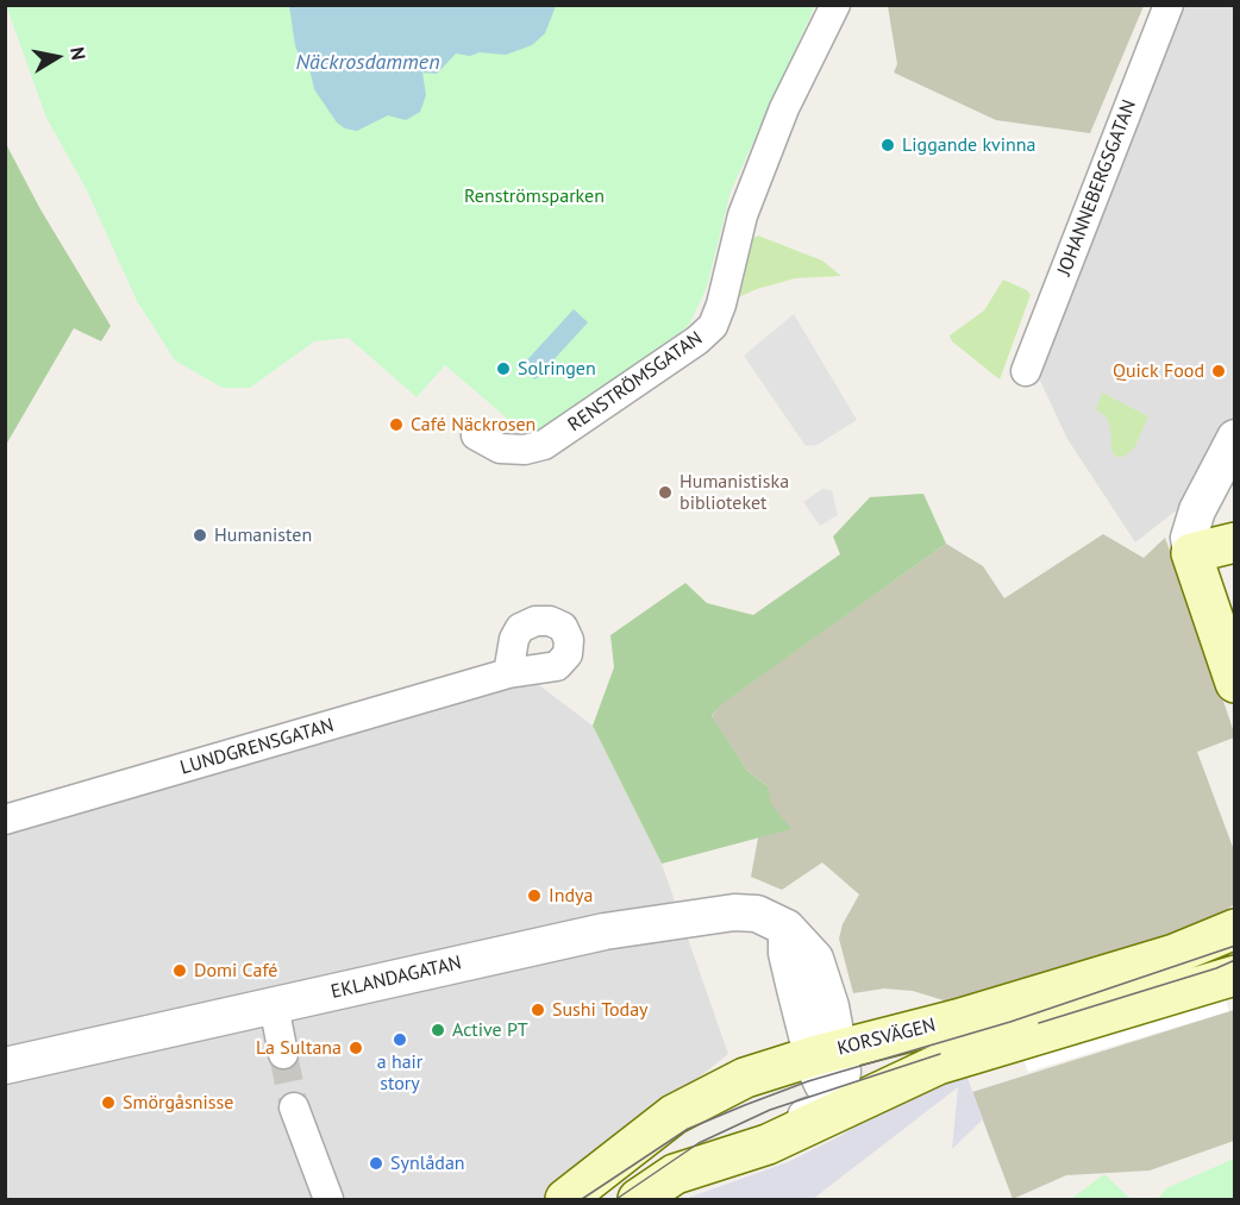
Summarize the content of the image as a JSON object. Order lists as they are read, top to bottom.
{
  "streets": {
    "main road": ["KORSVÄGEN"],
    "street": [
      "JOHANNEBERGSGATAN",
      "RENSTRÖMSGATAN",
      "LUNDGRENSGATAN",
      "EKLANDAGATAN"
    ]
  },
  "crossings": [
    ["EKLANDAGATAN", "KORSVÄGEN"]
  ],
  "water": ["Näckrosdammen"],
  "parks": ["Renströmsparken"],
  "places": [
    "Liggande kvinna",
    "Solringen",
    "Quick Food",
    "Café Näckrosen",
    "Humanistiska biblioteket",
    "Humanisten",
    "Indya",
    "Domi Café",
    "Sushi Today",
    "Active PT",
    "a hair story",
    "La Sultana",
    "Smörgåsnisse",
    "Synlådan"
  ],
  "north": "right"
}
